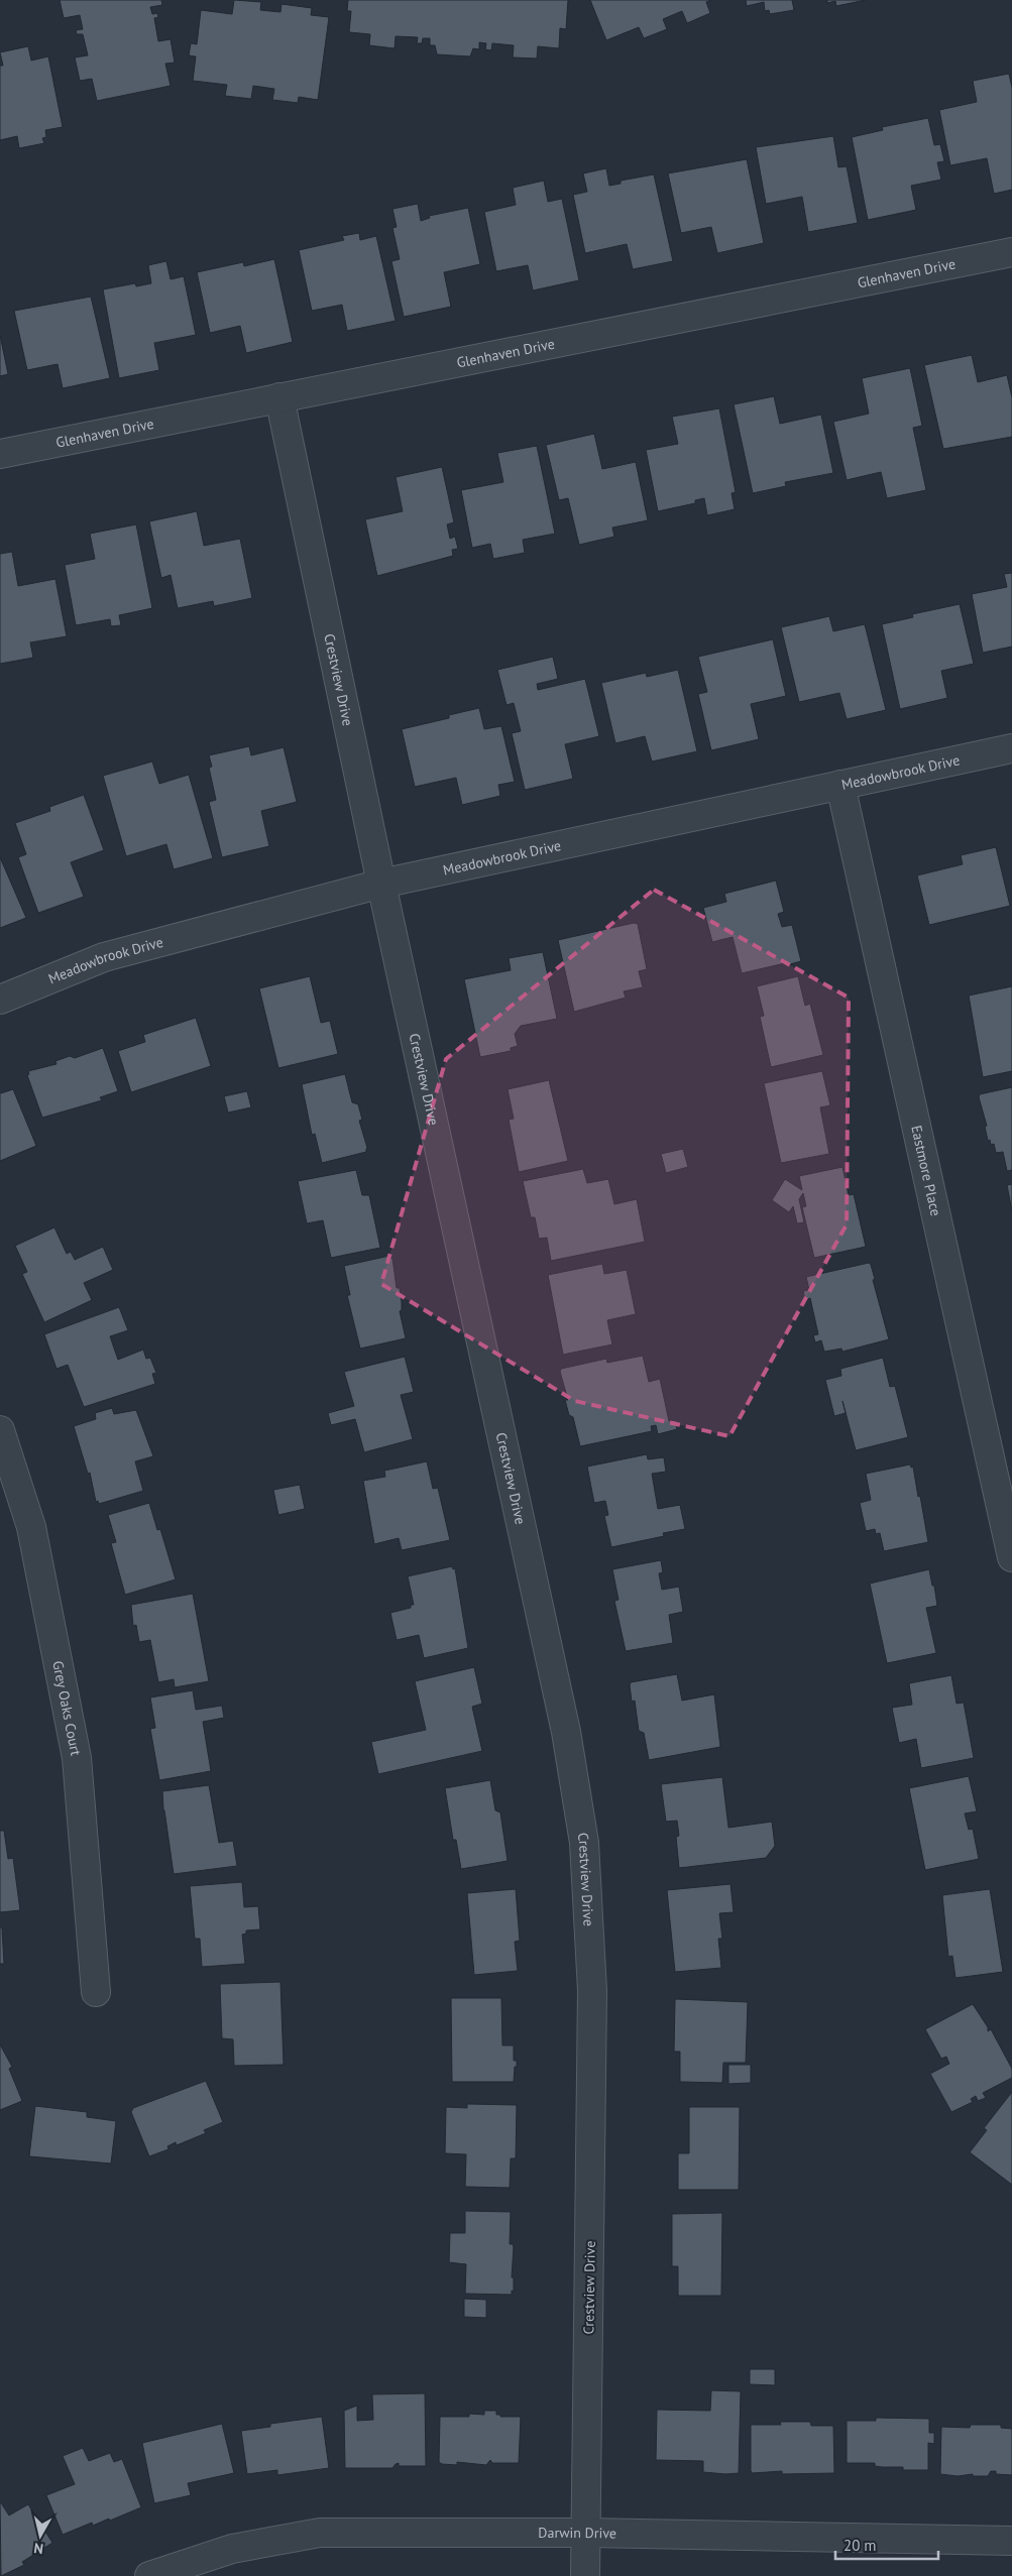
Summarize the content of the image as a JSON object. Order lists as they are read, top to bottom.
{
  "streets": {
    "street": [
      "Glenhaven Drive",
      "Crestview Drive",
      "Meadowbrook Drive",
      "Eastmore Place",
      "Grey Oaks Court",
      "Darwin Drive"
    ]
  },
  "crossings": [
    ["Glenhaven Drive", "Crestview Drive"],
    ["Crestview Drive", "Meadowbrook Drive"],
    ["Crestview Drive", "Darwin Drive"],
    ["Meadowbrook Drive", "Eastmore Place"]
  ],
  "scale_bar": "20 m",
  "north": "bottom"
}
